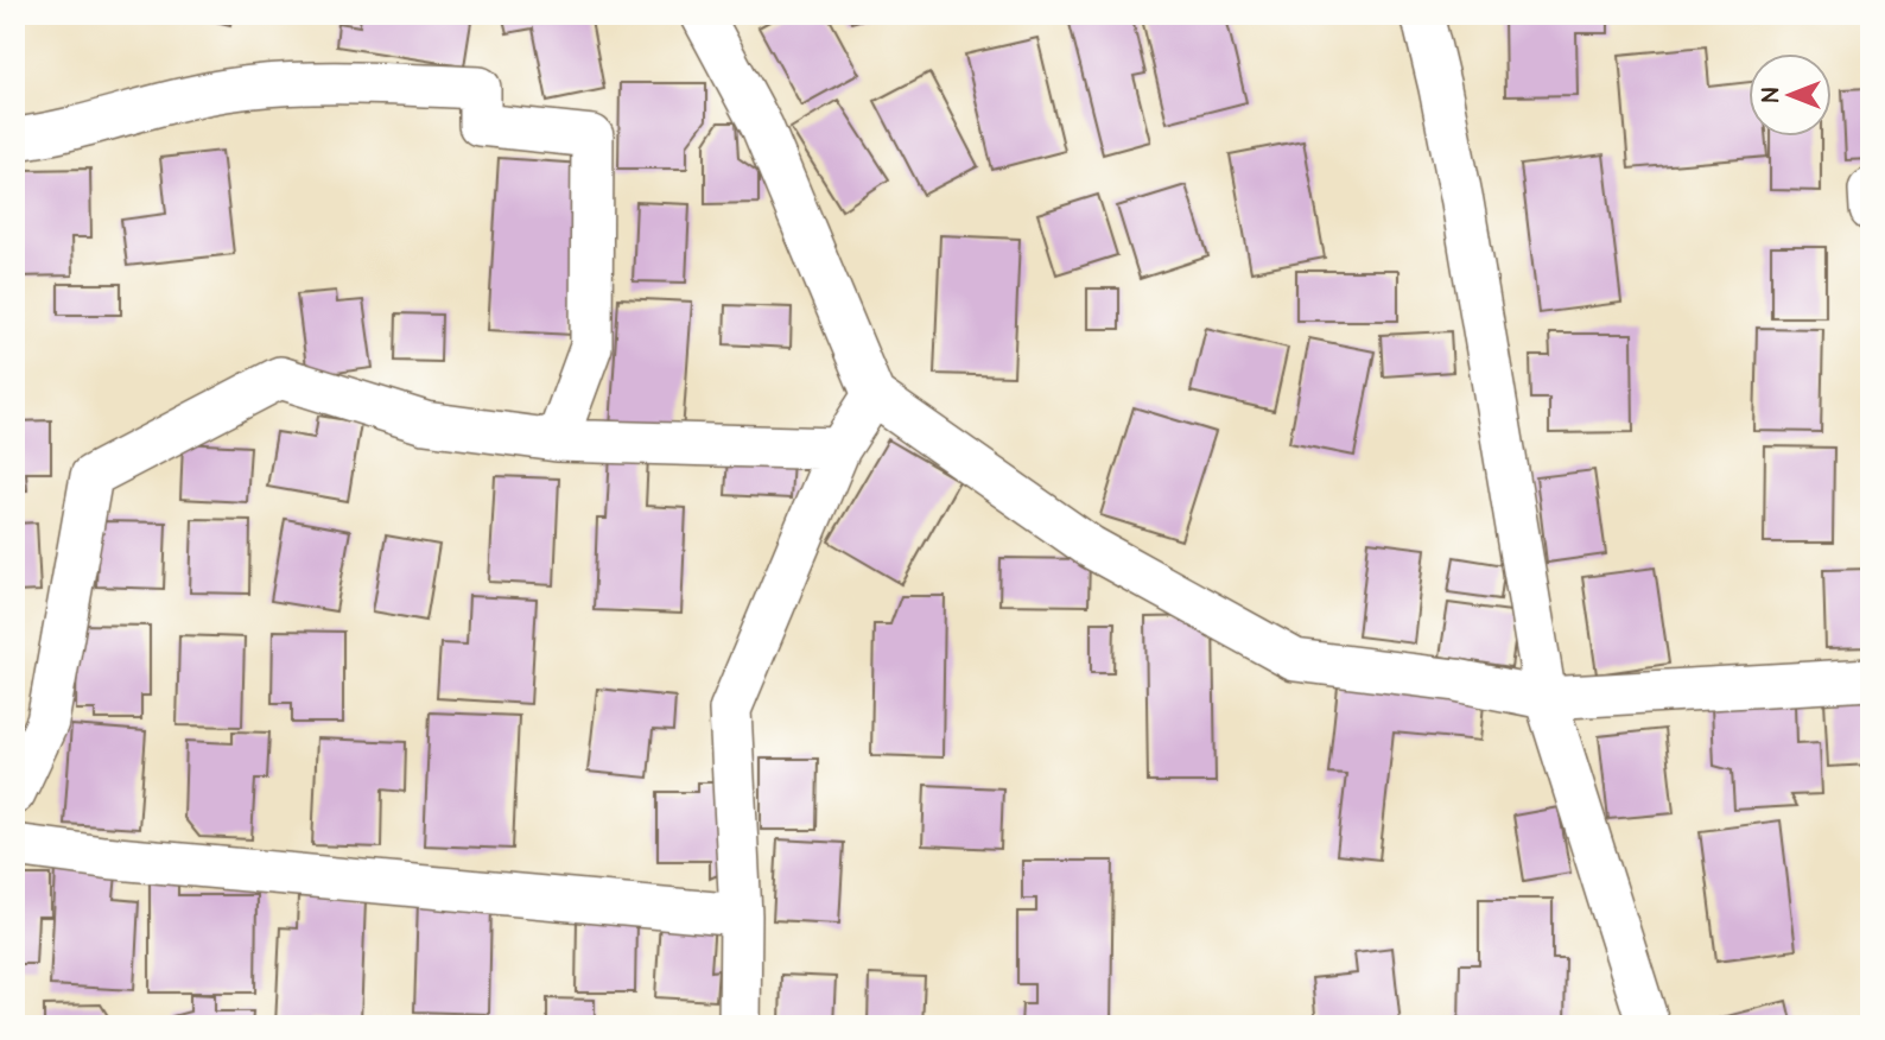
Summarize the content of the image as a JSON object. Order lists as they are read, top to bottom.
{
  "north": "left"
}
